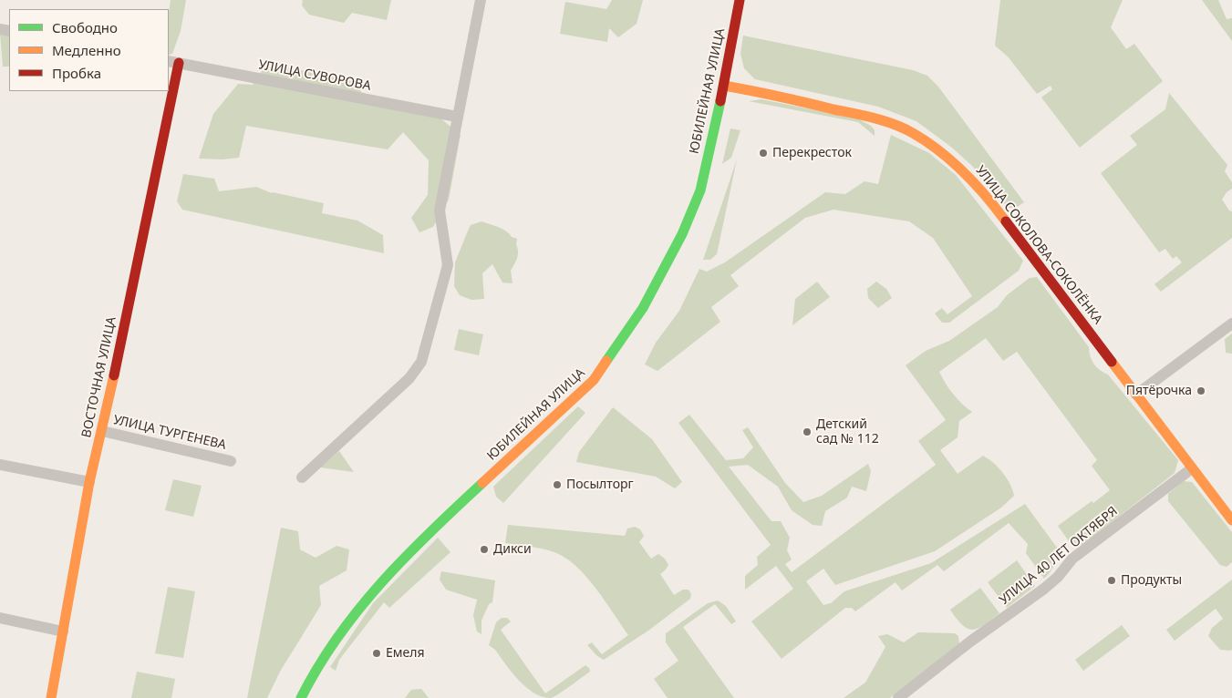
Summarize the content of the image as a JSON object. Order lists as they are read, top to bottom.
{
  "streets": {
    "street": [
      "УЛИЦА СУВОРОВА",
      "ЮБИЛЕЙНАЯ УЛИЦА",
      "УЛИЦА СОКОЛОВА-СОКОЛЁНКА",
      "ВОСТОЧНАЯ УЛИЦА",
      "УЛИЦА ТУРГЕНЕВА",
      "УЛИЦА 40 ЛЕТ ОКТЯБРЯ"
    ]
  },
  "crossings": [
    ["УЛИЦА СУВОРОВА", "ВОСТОЧНАЯ УЛИЦА"],
    ["ЮБИЛЕЙНАЯ УЛИЦА", "УЛИЦА СОКОЛОВА-СОКОЛЁНКА"],
    ["УЛИЦА СОКОЛОВА-СОКОЛЁНКА", "УЛИЦА 40 ЛЕТ ОКТЯБРЯ"],
    ["ВОСТОЧНАЯ УЛИЦА", "УЛИЦА ТУРГЕНЕВА"]
  ],
  "places": [
    "Перекресток",
    "Пятёрочка",
    "Детский сад № 112",
    "Посылторг",
    "Дикси",
    "Продукты",
    "Емеля"
  ],
  "legend": ["Свободно", "Медленно", "Пробка"]
}
